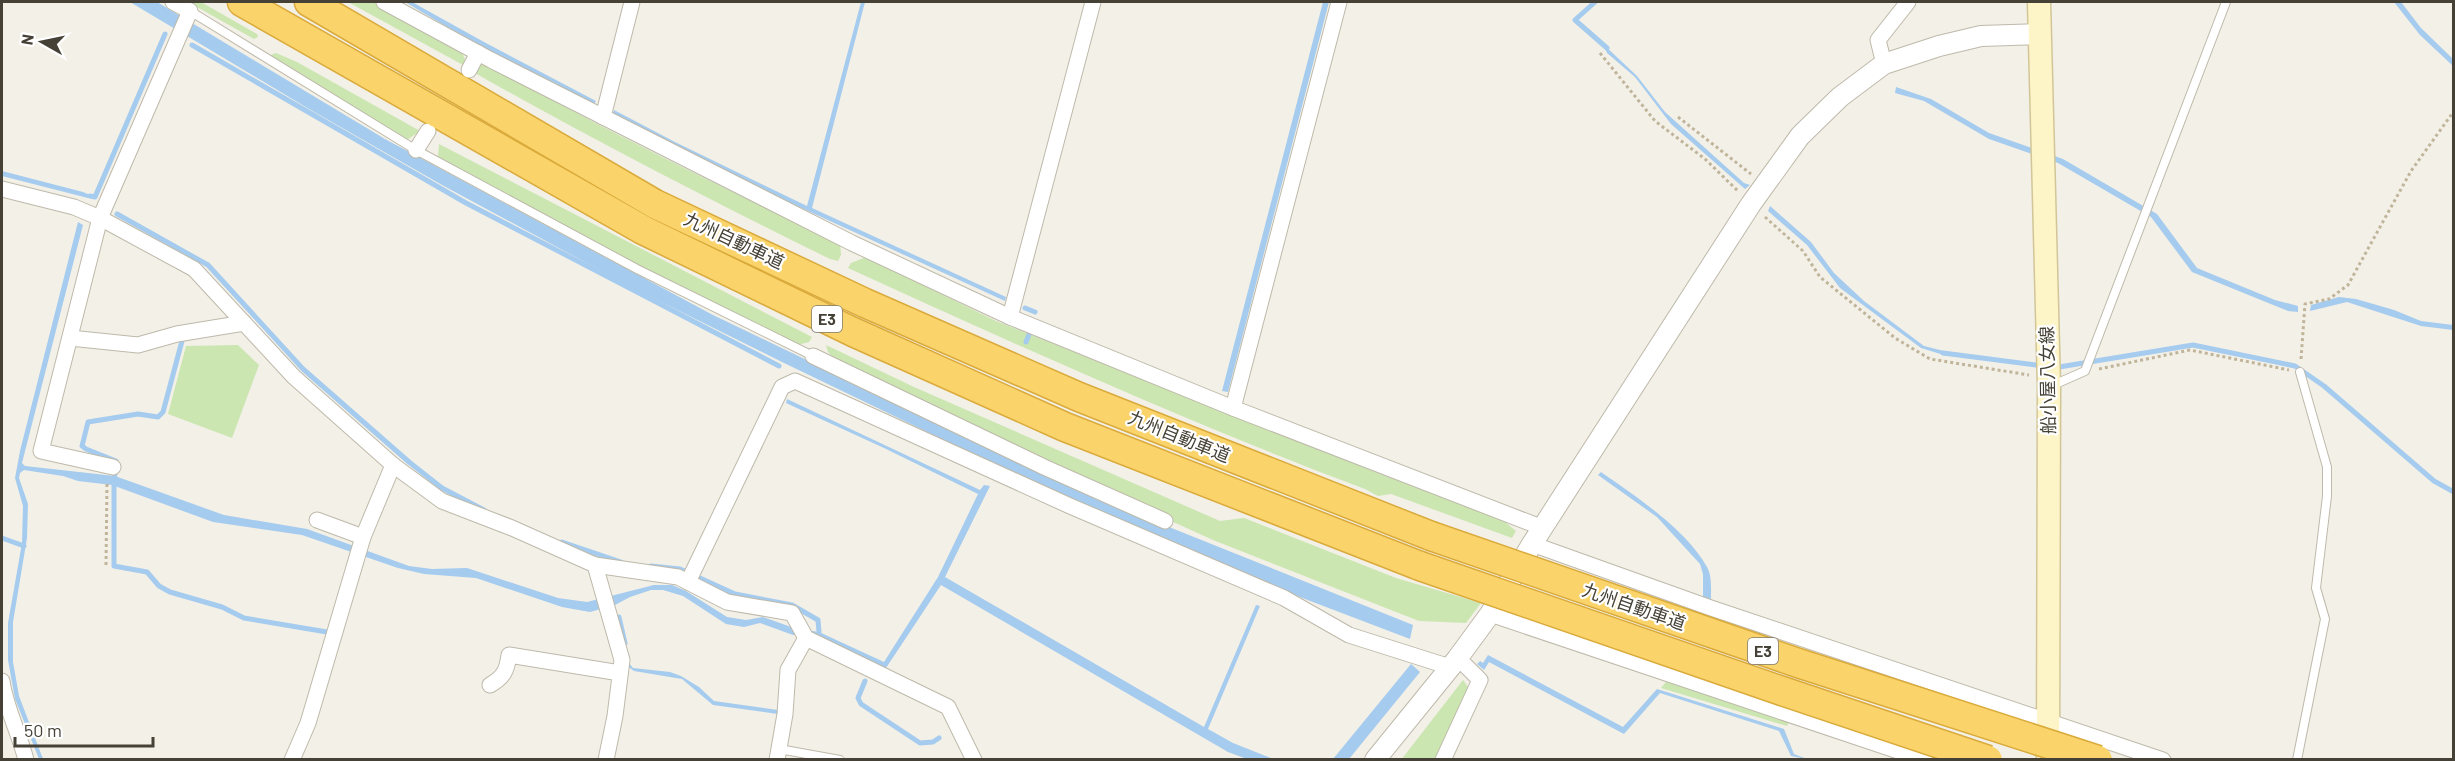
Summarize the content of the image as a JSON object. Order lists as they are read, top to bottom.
{
  "streets": {
    "highway": ["九州自動車道", "E3"],
    "main road": ["船小屋八女線"]
  },
  "scale_bar": "50 m",
  "north": "left"
}
